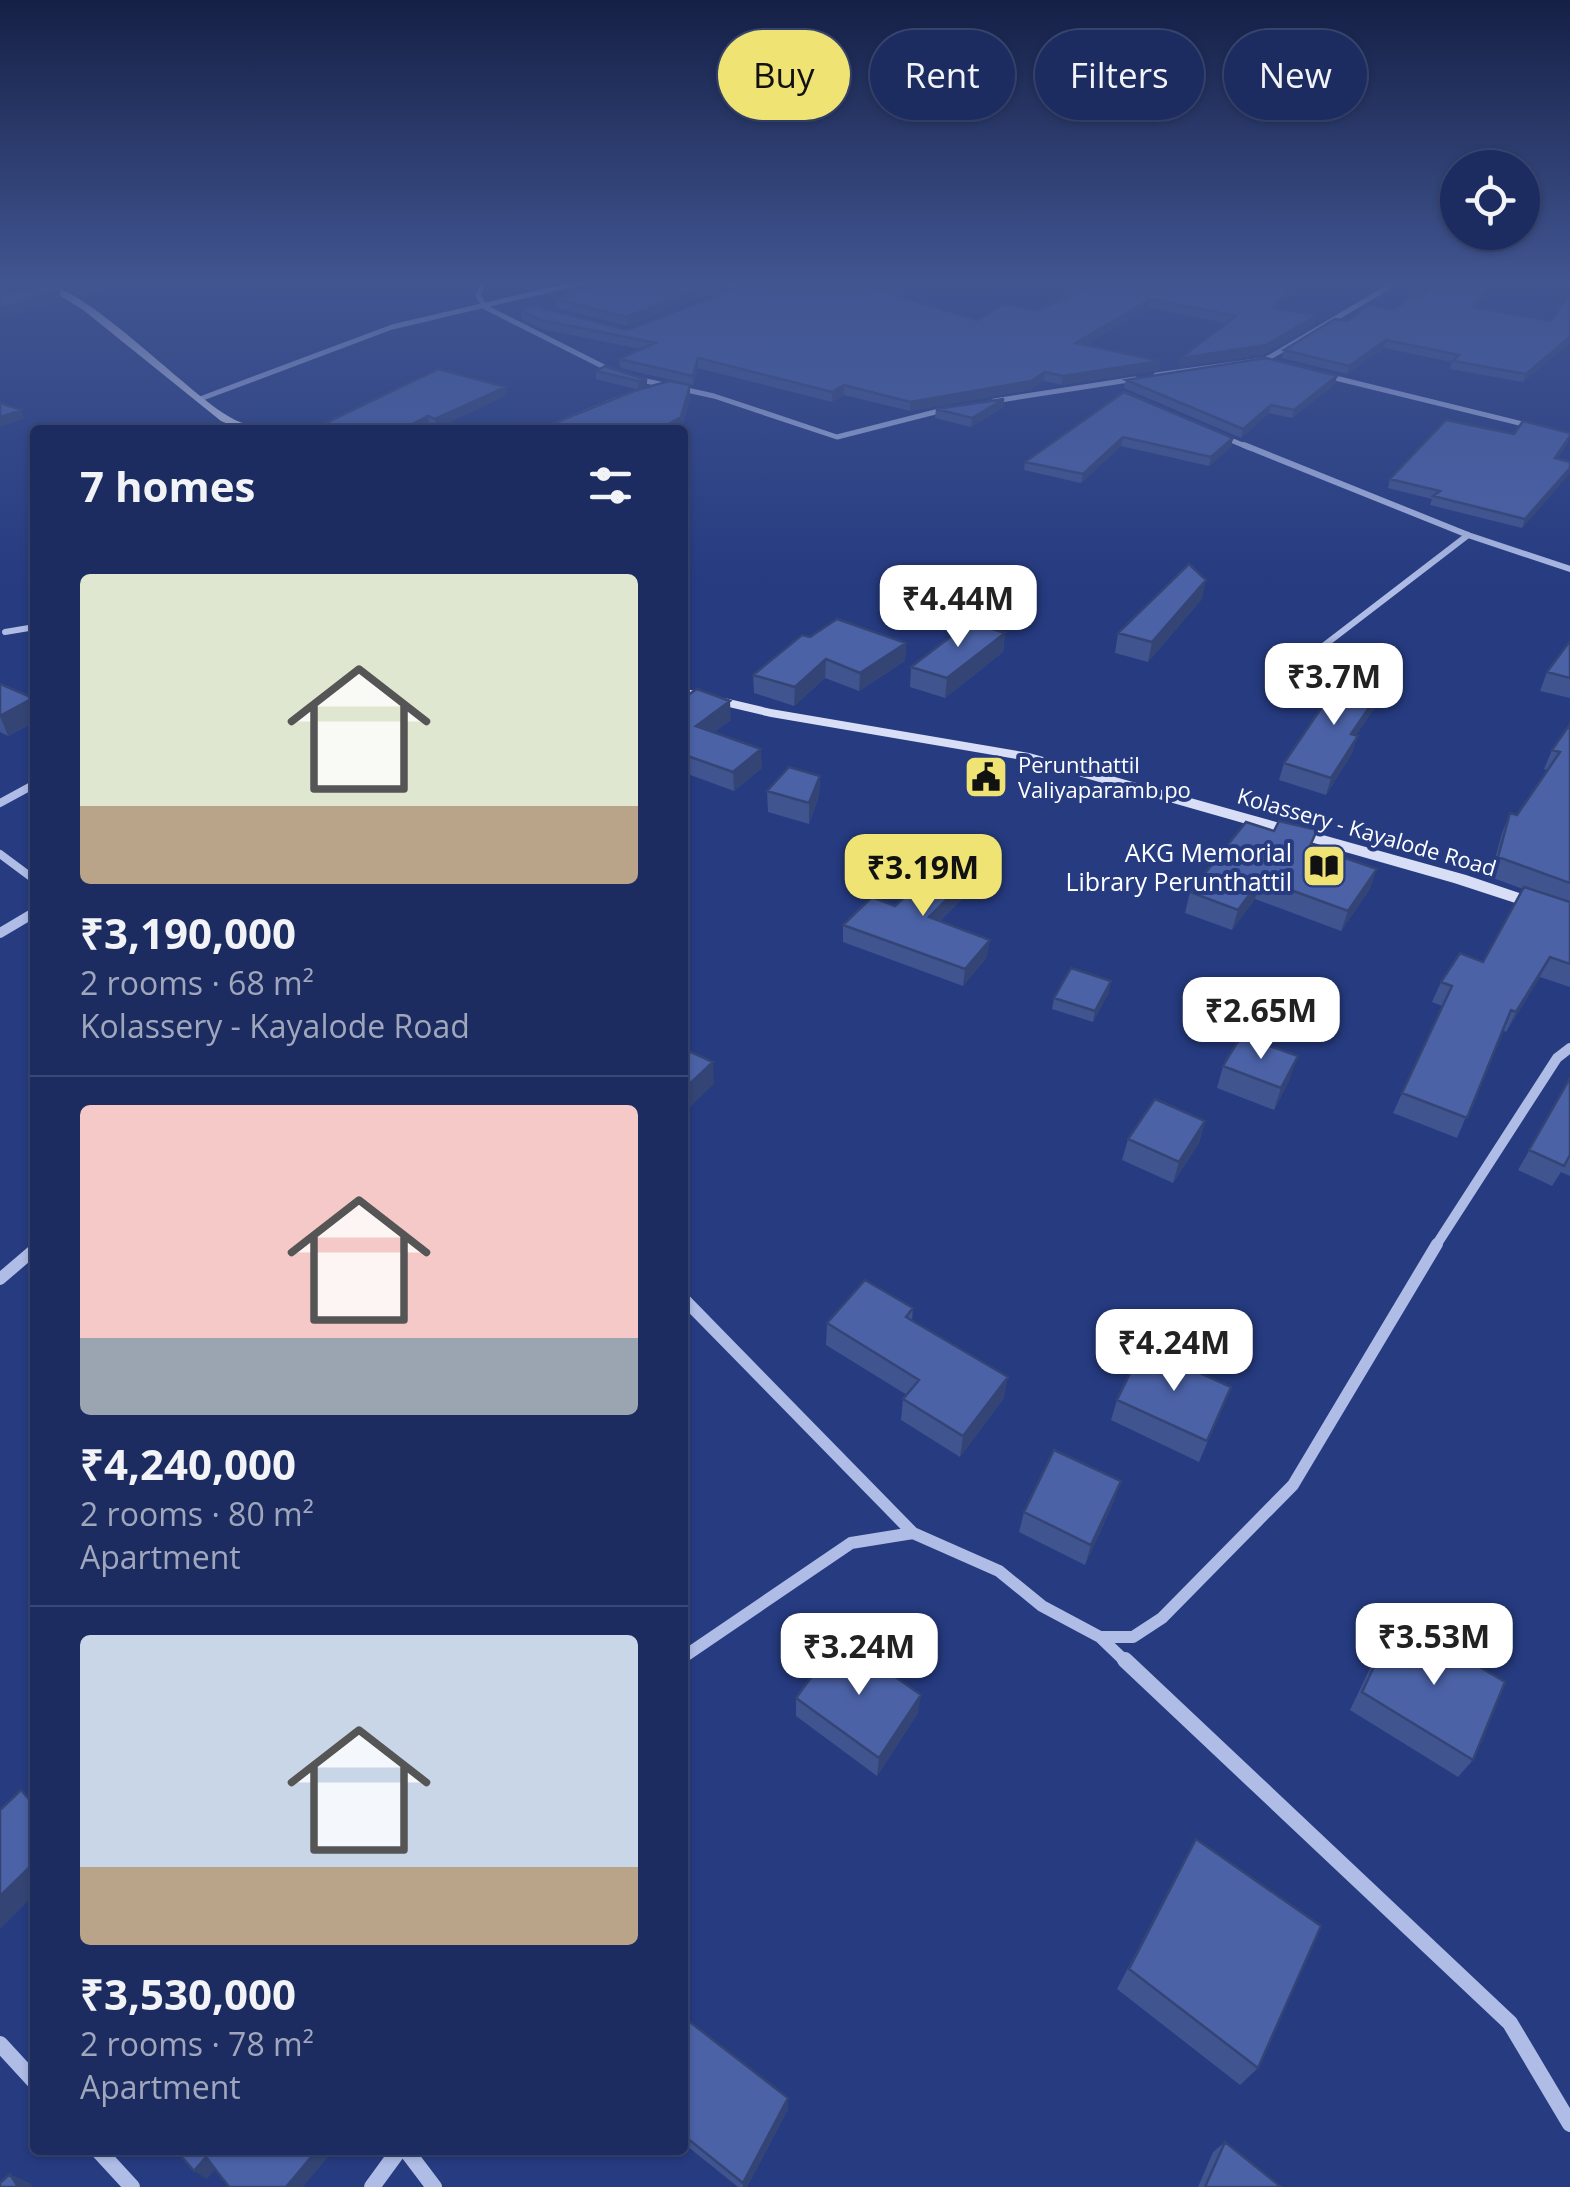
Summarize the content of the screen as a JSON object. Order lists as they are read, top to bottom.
{
  "streets": {
    "main road": ["Kolassery - Kayalode Road"]
  },
  "places": {
    "public building": ["Perunthattil Valiyaparamb po"],
    "library": ["AKG Memorial Library Perunthattil"]
  },
  "page": {
    "chip": [
      "Buy",
      "Rent",
      "Filters",
      "New"
    ],
    "heading": "7 homes",
    "list": [
      {
        "name": "₹3,190,000",
        "note": "2 rooms · 68 m² · Kolassery - Kayalode Road"
      },
      {
        "name": "₹4,240,000",
        "note": "2 rooms · 80 m² · Apartment"
      },
      {
        "name": "₹3,530,000",
        "note": "2 rooms · 78 m² · Apartment"
      }
    ],
    "price": [
      "₹4.44M",
      "₹3.7M",
      "₹3.19M",
      "₹2.65M",
      "₹4.24M",
      "₹3.53M",
      "₹3.24M"
    ]
  }
}
